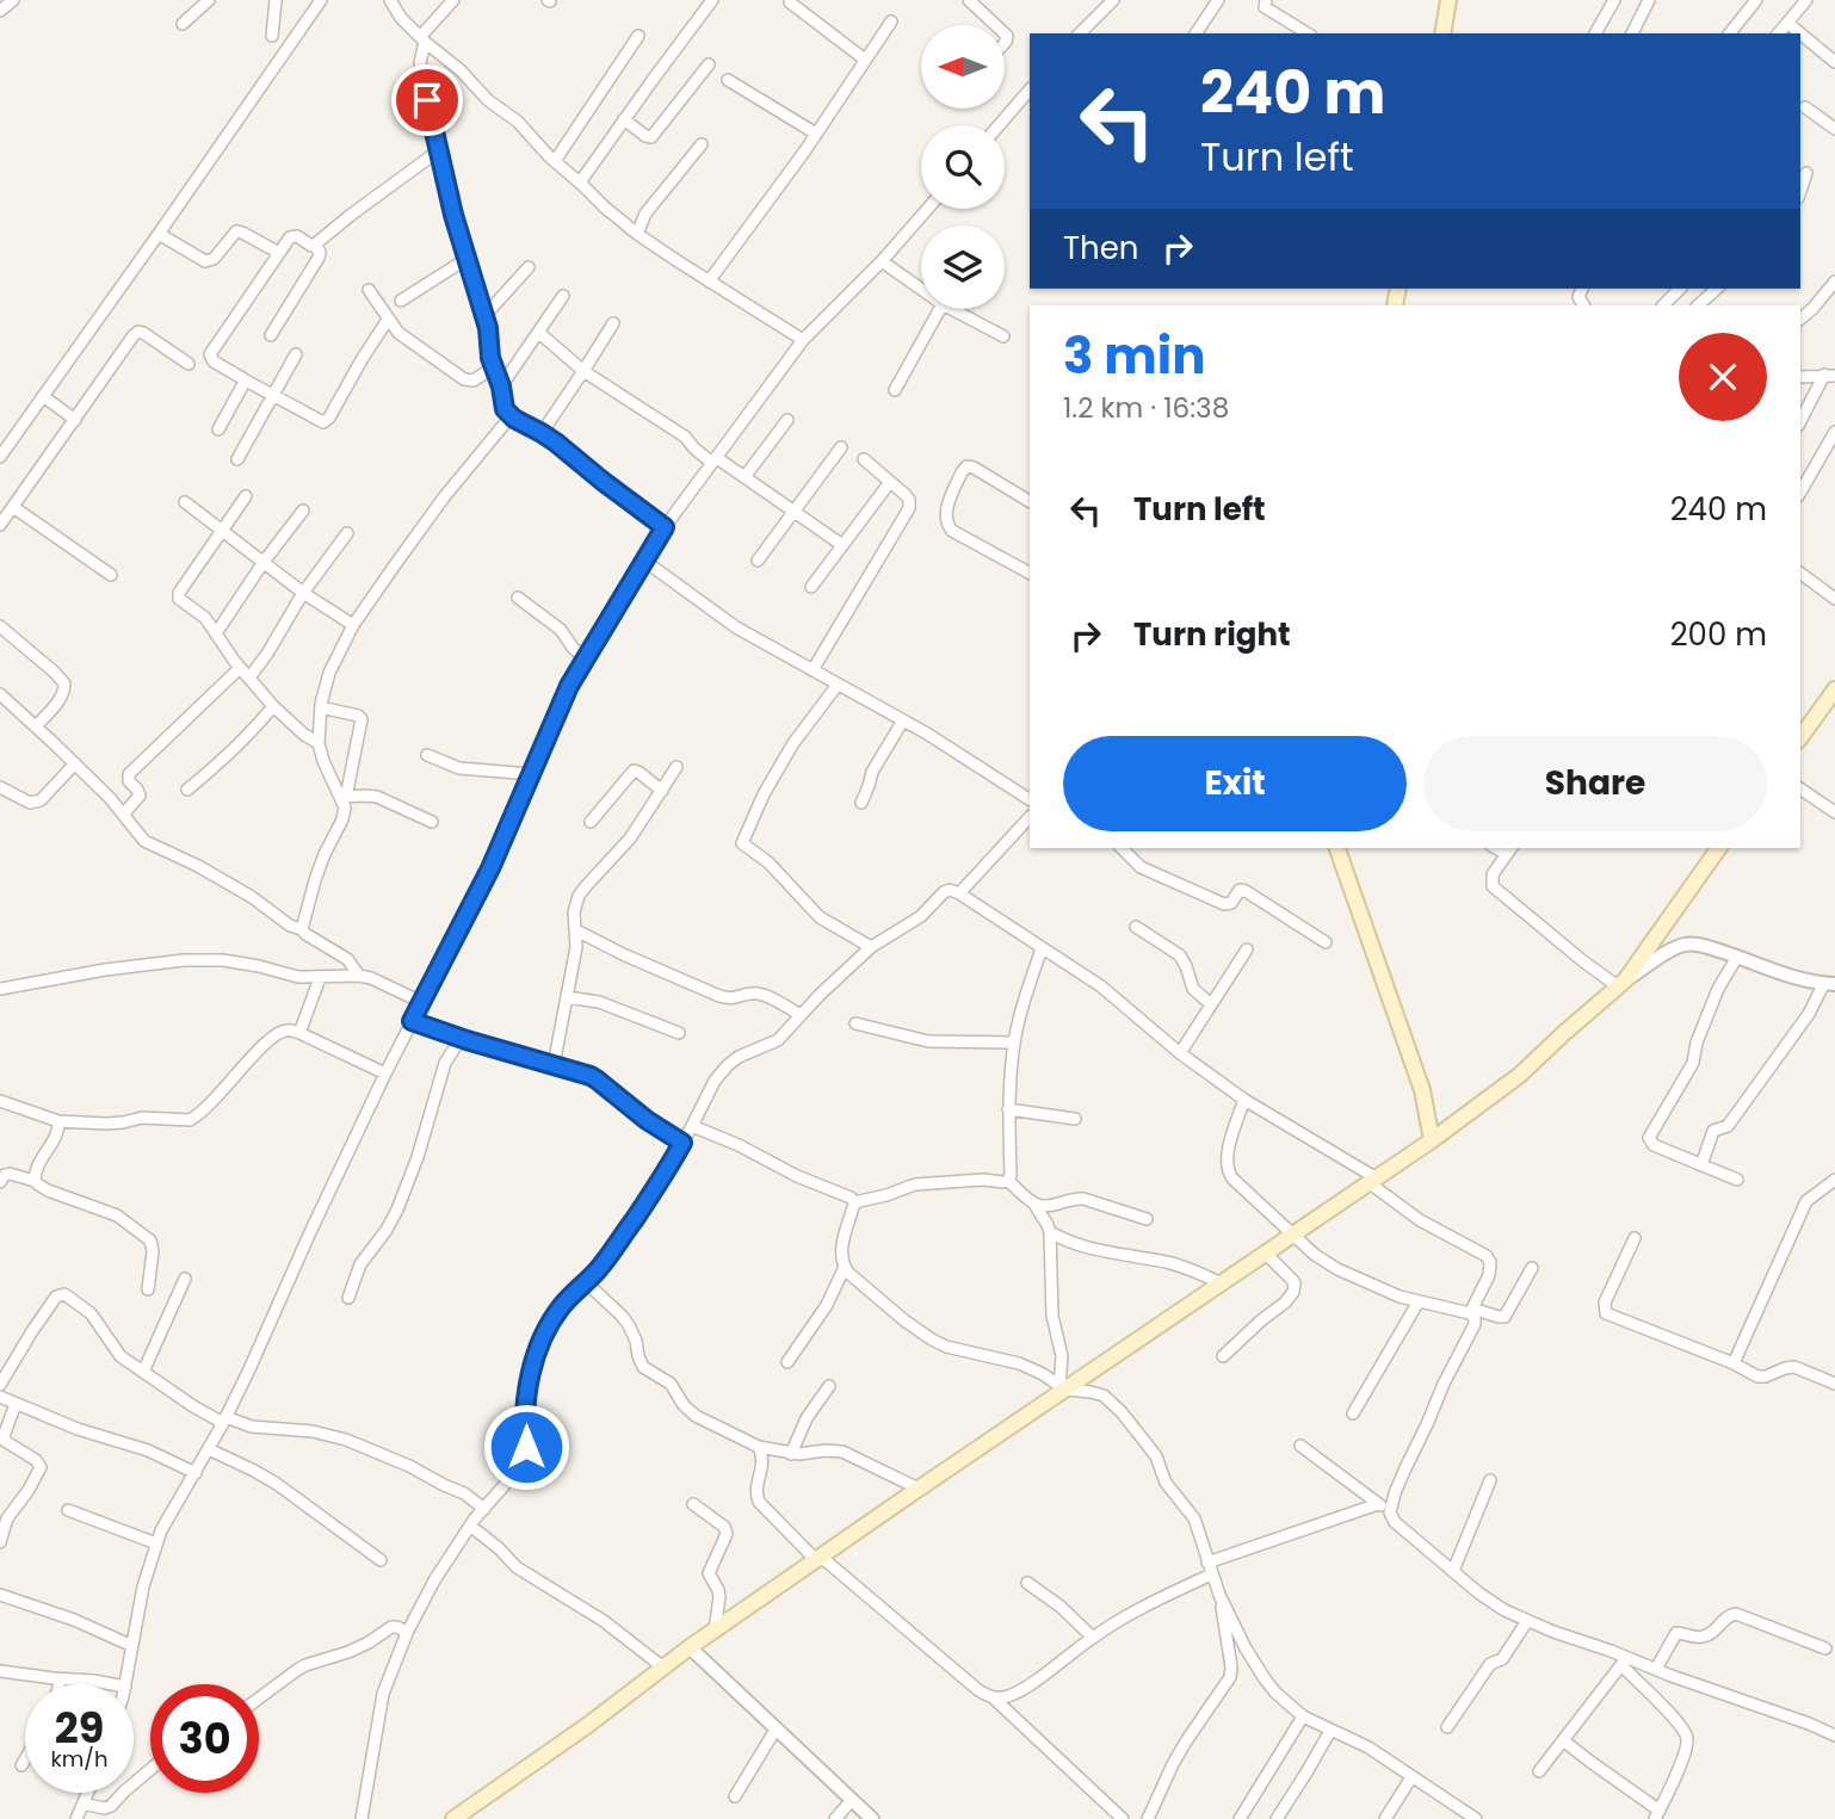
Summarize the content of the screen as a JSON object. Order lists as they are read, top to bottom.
{
  "north": "left",
  "page": {
    "turn": ["240 m", "Turn left"],
    "then": "Then",
    "heading": ["3 min", "1.2 km · 16:38"],
    "list": [
      {
        "name": "Turn left",
        "value": "240 m"
      },
      {
        "name": "Turn right",
        "value": "200 m"
      }
    ],
    "buttons": ["Exit", "Share"],
    "speed": "29 km/h",
    "limit": "30"
  }
}
